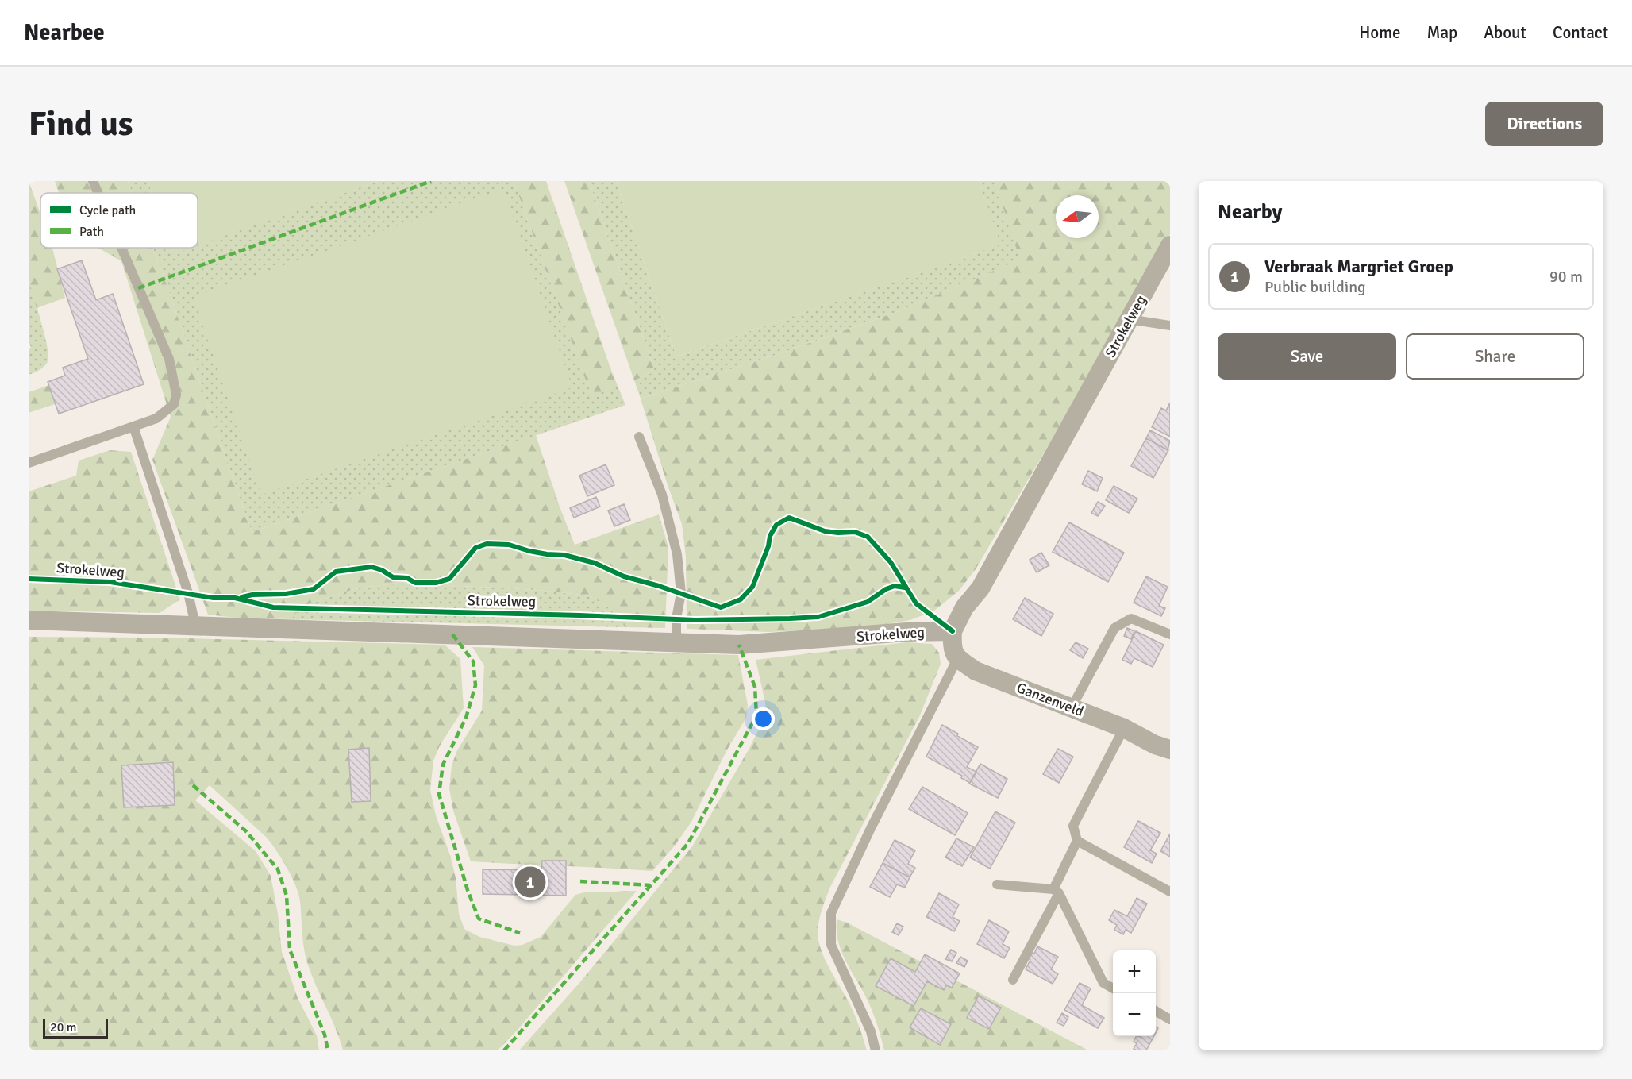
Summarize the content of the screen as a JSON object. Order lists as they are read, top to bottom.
{
  "streets": {
    "street": ["Strokelweg", "Ganzenveld"]
  },
  "legend": ["Cycle path", "Path"],
  "scale_bar": "20 m",
  "north": "left",
  "page": {
    "header": "Nearbee",
    "nav": [
      "Home",
      "Map",
      "About",
      "Contact"
    ],
    "buttons": [
      "Directions",
      ["Save", "Share"]
    ],
    "title": "Find us",
    "heading": "Nearby",
    "list": [
      {
        "mark": "1",
        "name": "Verbraak Margriet Groep",
        "note": "Public building",
        "value": "90 m"
      }
    ],
    "pins": "1",
    "map_buttons": ["+", "−"],
    "scale": "20 m"
  }
}
